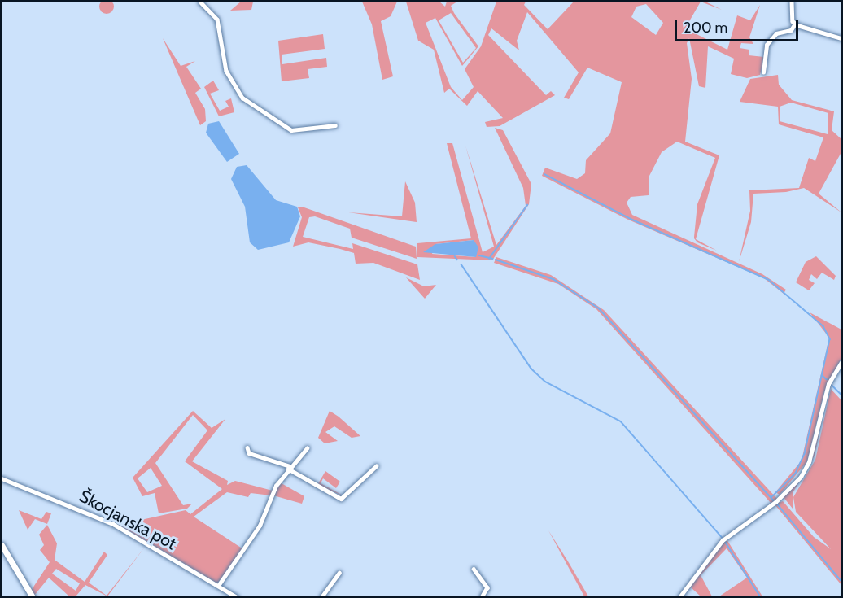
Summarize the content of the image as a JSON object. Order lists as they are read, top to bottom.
{
  "streets": {
    "street": ["Škocjanska pot"]
  },
  "scale_bar": "200 m"
}
